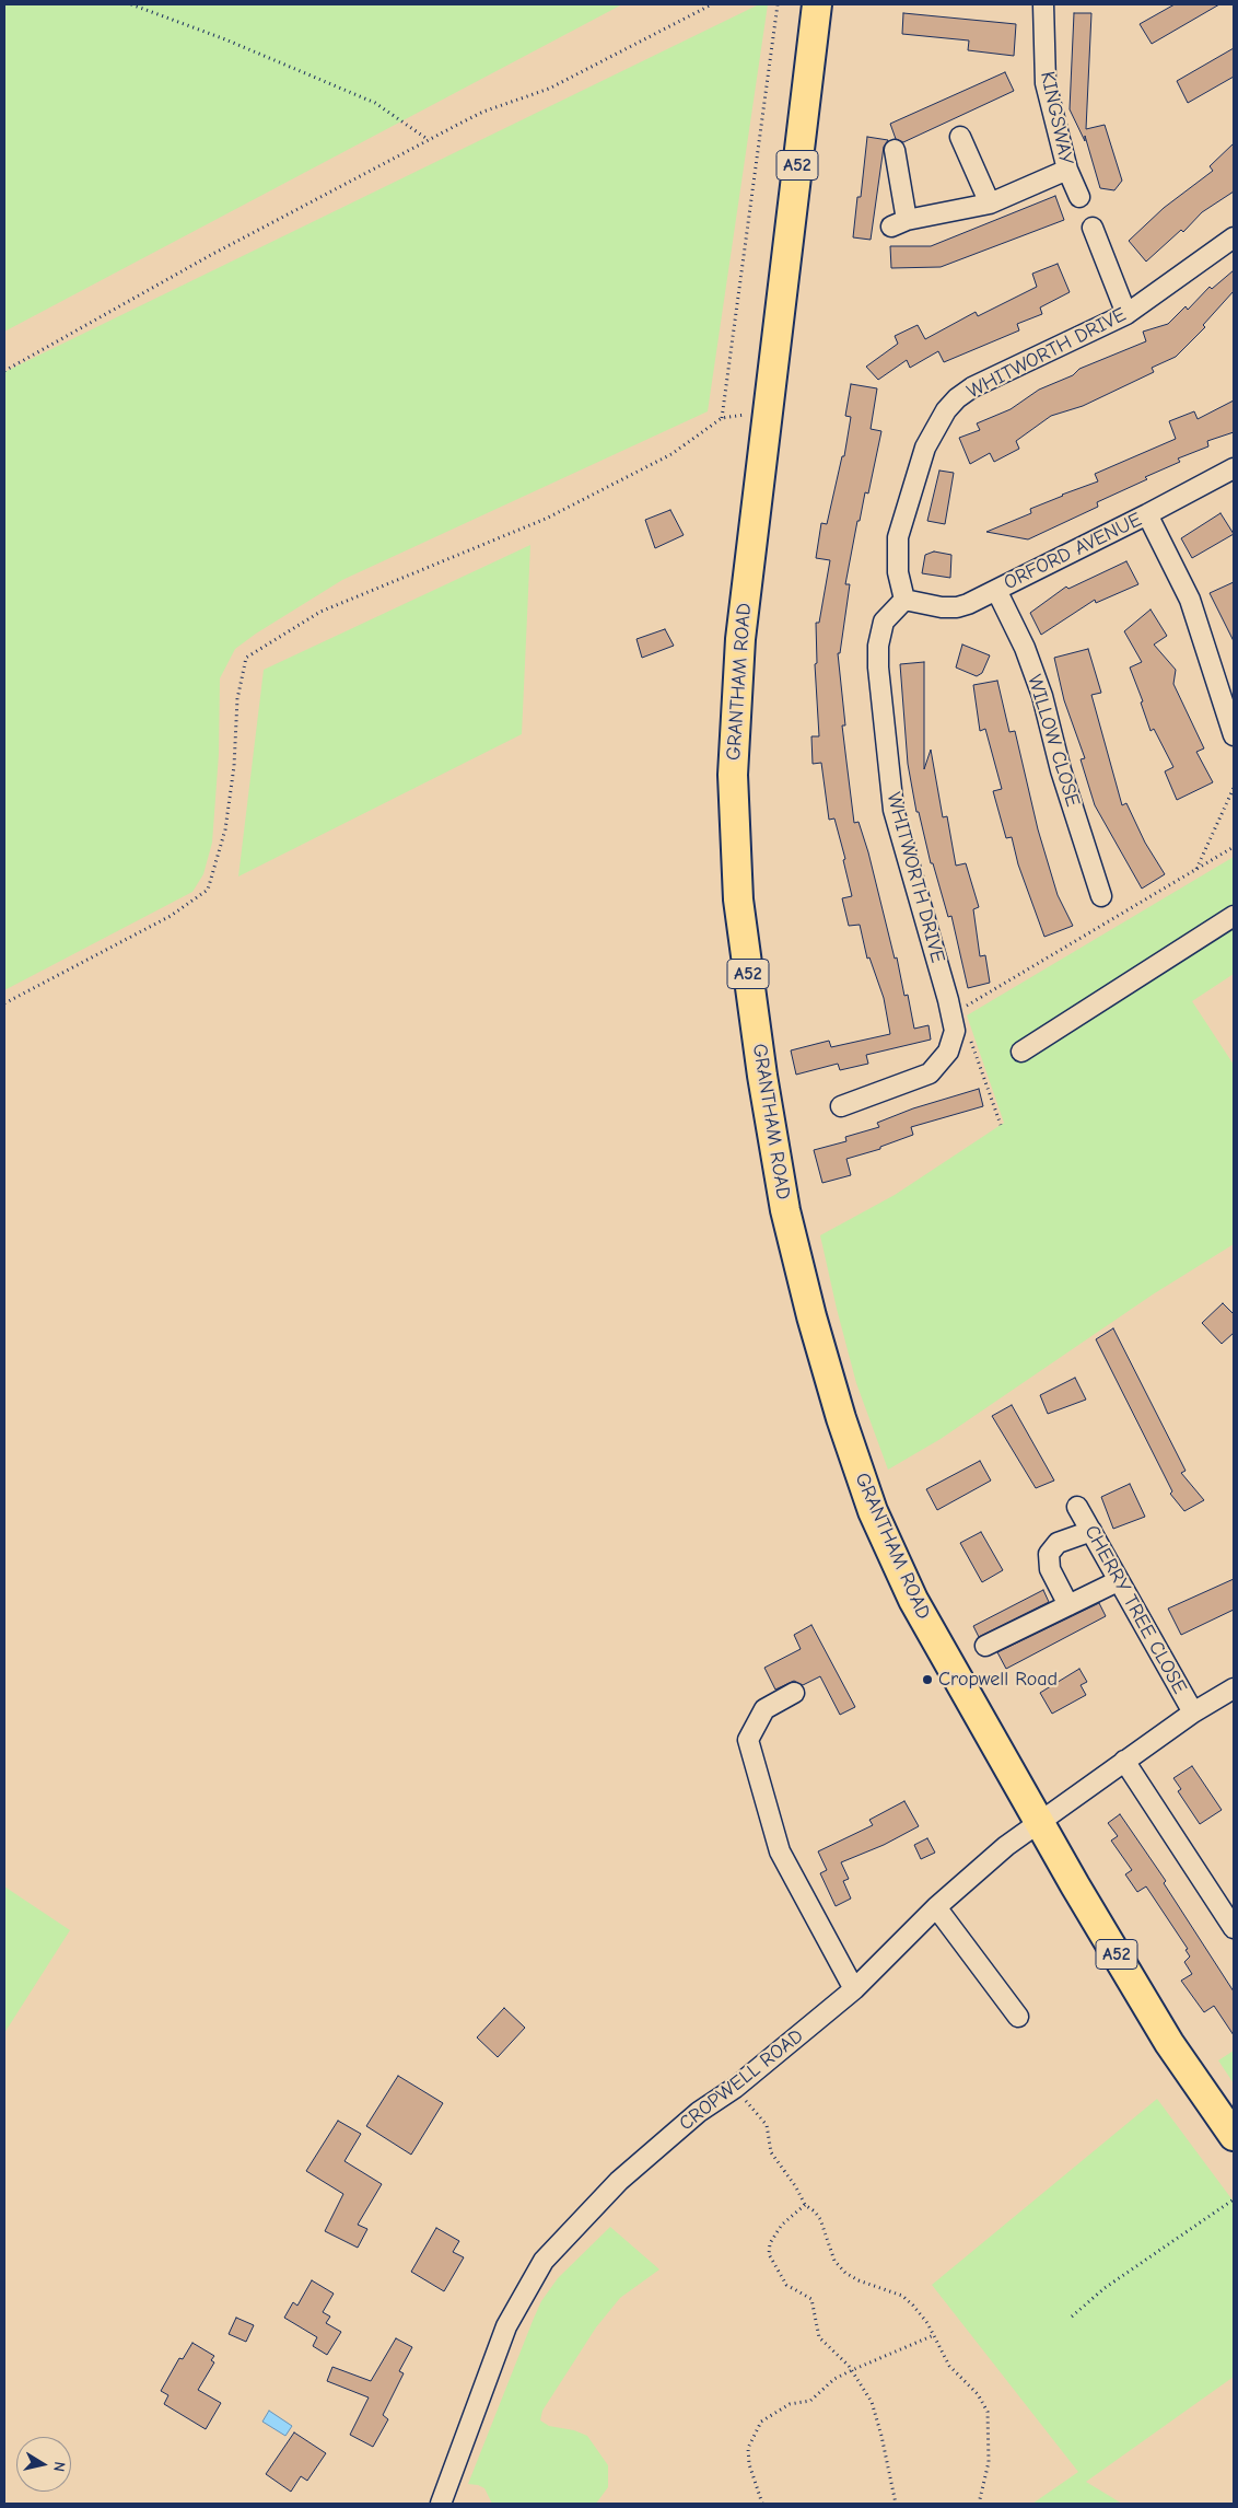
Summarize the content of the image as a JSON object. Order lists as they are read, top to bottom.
{
  "streets": {
    "highway": ["A52", "GRANTHAM ROAD"],
    "street": [
      "KINGSWAY",
      "WHITWORTH DRIVE",
      "ORFORD AVENUE",
      "WILLOW CLOSE",
      "CHERRY TREE CLOSE",
      "CROPWELL ROAD"
    ]
  },
  "crossings": [
    ["WHITWORTH DRIVE", "ORFORD AVENUE"],
    ["ORFORD AVENUE", "WILLOW CLOSE"],
    ["GRANTHAM ROAD", "CROPWELL ROAD"],
    ["CHERRY TREE CLOSE", "CROPWELL ROAD"]
  ],
  "places": ["Cropwell Road"],
  "north": "right"
}
